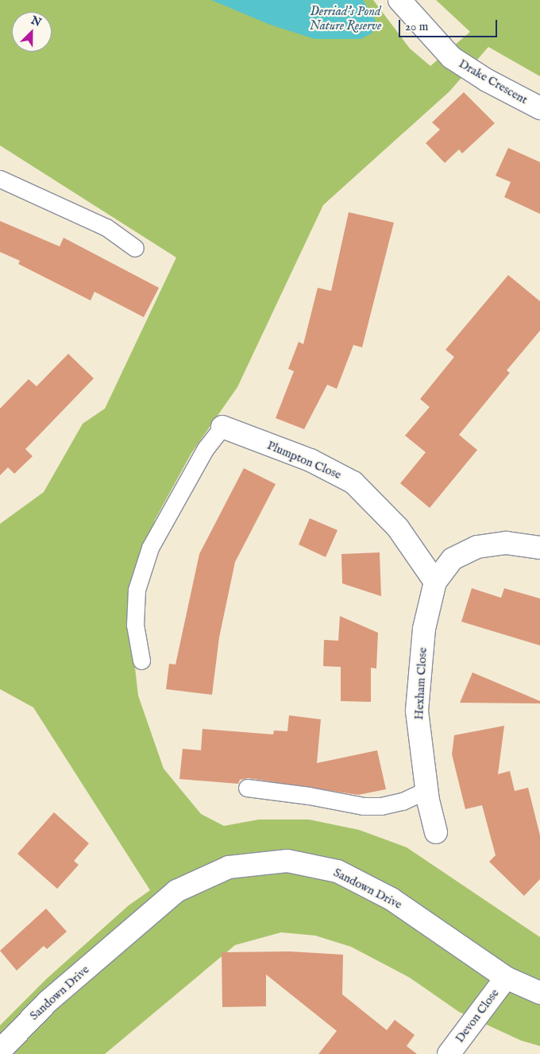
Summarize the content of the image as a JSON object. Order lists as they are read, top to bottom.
{
  "streets": {
    "street": [
      "Drake Crescent",
      "Plumpton Close",
      "Hexham Close",
      "Sandown Drive",
      "Devon Close"
    ]
  },
  "crossings": [
    ["Plumpton Close", "Hexham Close"],
    ["Sandown Drive", "Devon Close"]
  ],
  "water": ["Derriad's Pond Nature Reserve"],
  "scale_bar": "20 m",
  "north": "top right"
}
